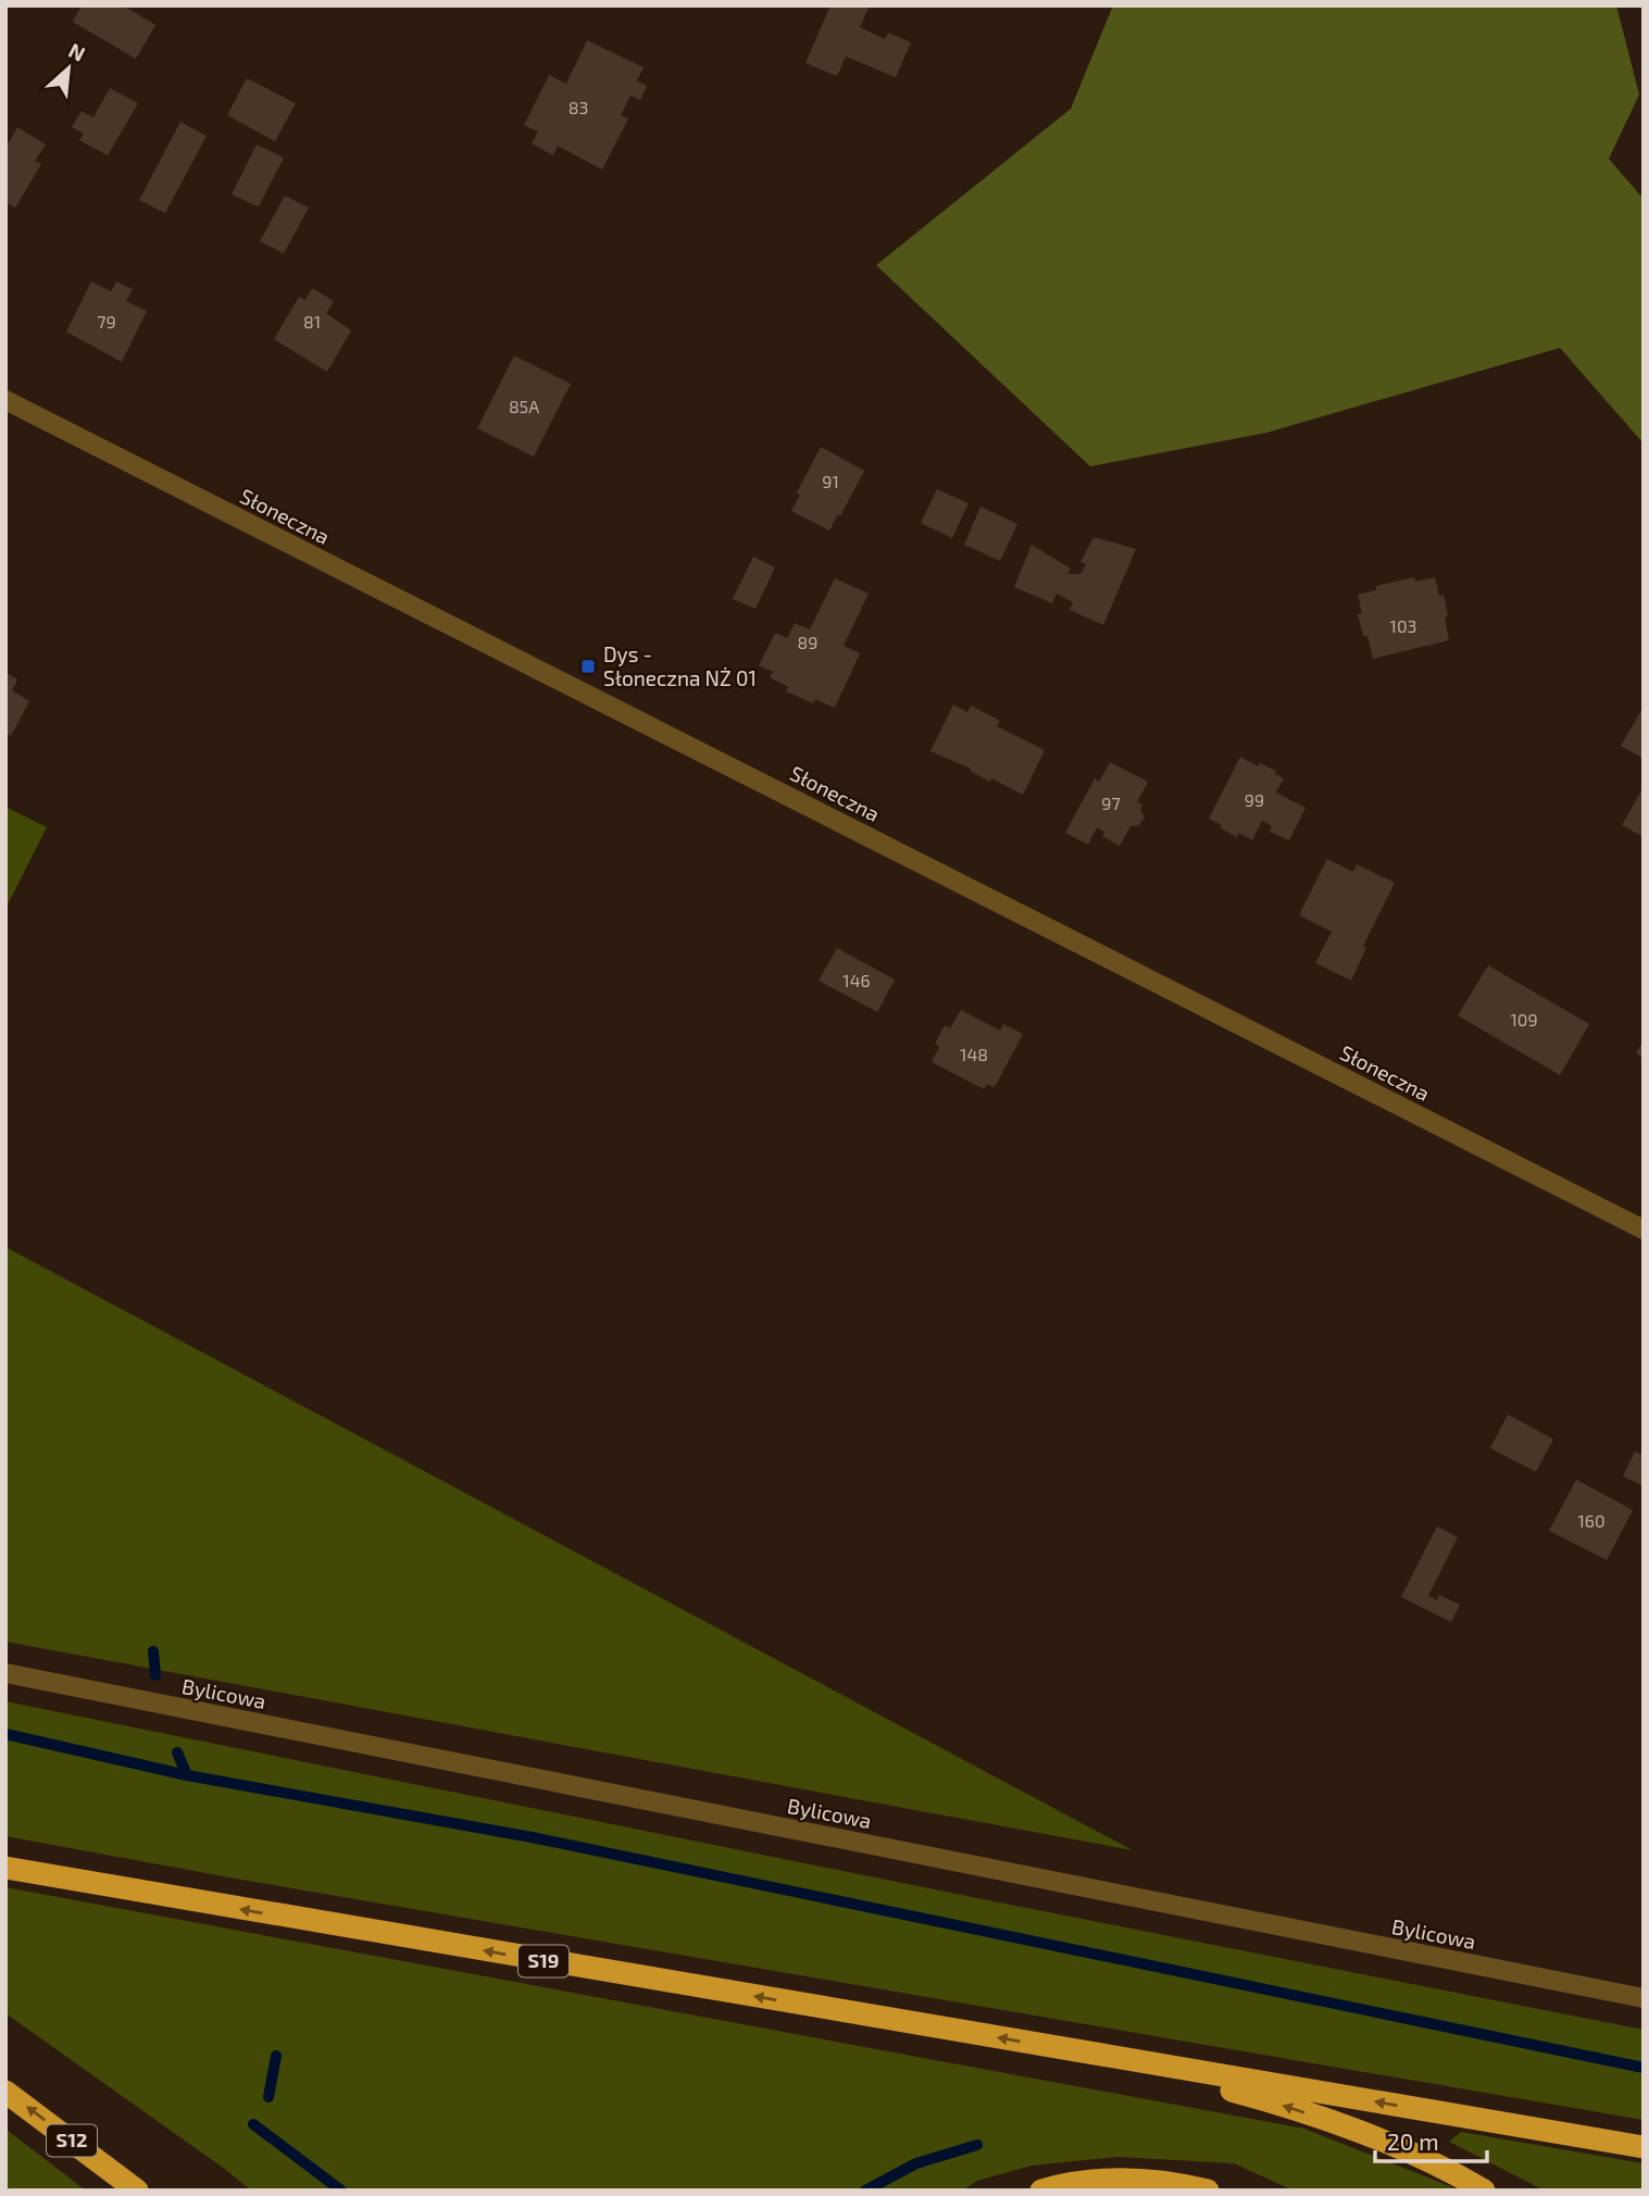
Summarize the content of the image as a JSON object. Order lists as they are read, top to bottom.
{
  "streets": {
    "highway": ["S19", "S12"],
    "street": ["Słoneczna", "Bylicowa"]
  },
  "places": {
    "transit": ["Dys - Słoneczna NŻ 01"]
  },
  "house_numbers": [
    "83",
    "79",
    "81",
    "85A",
    "91",
    "103",
    "89",
    "99",
    "97",
    "146",
    "109",
    "148",
    "160"
  ],
  "scale_bar": "20 m",
  "north": "top right"
}
